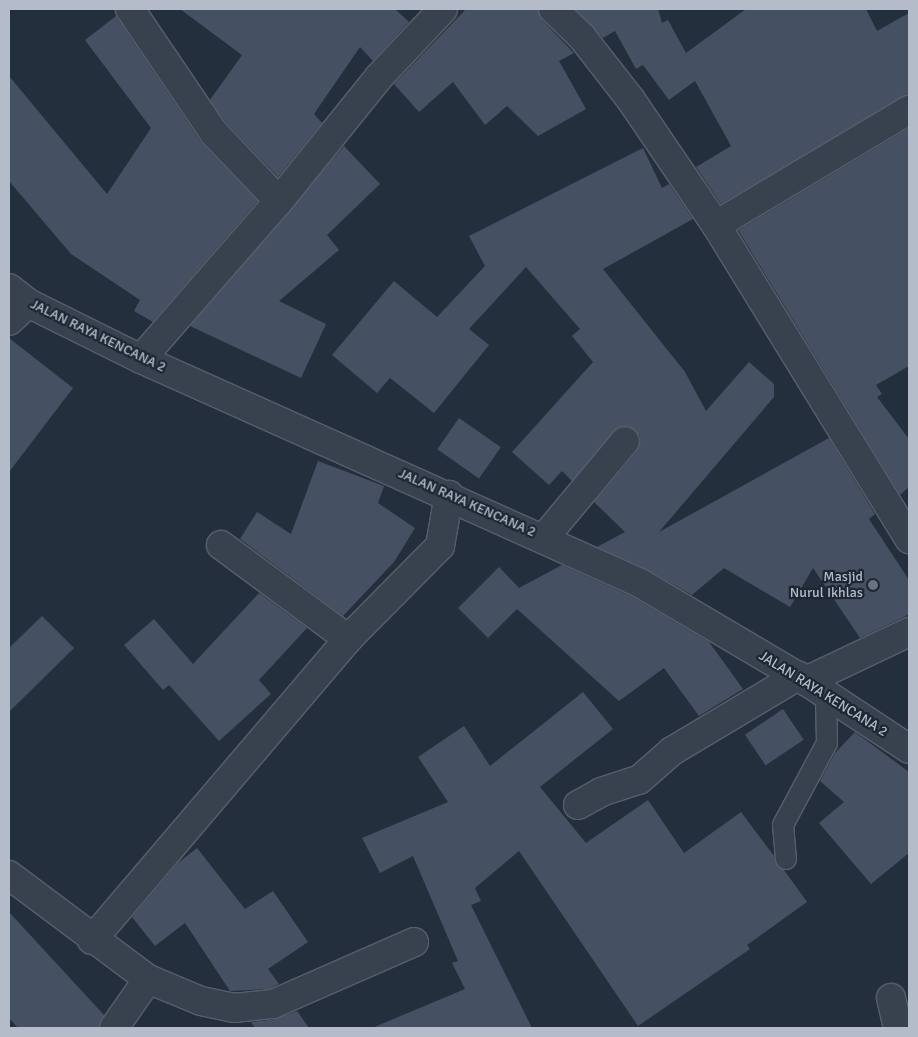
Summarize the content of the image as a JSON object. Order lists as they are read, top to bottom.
{
  "streets": {
    "street": ["JALAN RAYA KENCANA 2"]
  },
  "places": ["Masjid Nurul Ikhlas"]
}
